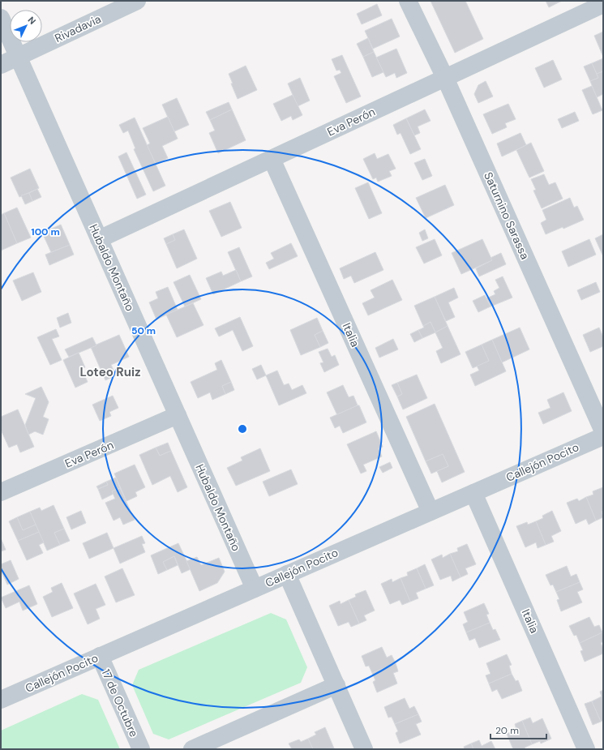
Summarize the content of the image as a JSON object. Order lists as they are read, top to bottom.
{
  "streets": {
    "street": [
      "Rivadavia",
      "Eva Perón",
      "Saturnino Sarassa",
      "Hubaldo Montaño",
      "Italia",
      "Callejón Pocito",
      "17 de Octubre"
    ]
  },
  "crossings": [
    ["Rivadavia", "Hubaldo Montaño"],
    ["Eva Perón", "Saturnino Sarassa"],
    ["Eva Perón", "Hubaldo Montaño"],
    ["Eva Perón", "Italia"],
    ["Hubaldo Montaño", "Callejón Pocito"],
    ["Italia", "Callejón Pocito"],
    ["Callejón Pocito", "17 de Octubre"]
  ],
  "districts": ["Loteo Ruiz"],
  "scale_bar": "20 m",
  "north": "top right",
  "rings": ["100 m", "50 m"]
}
